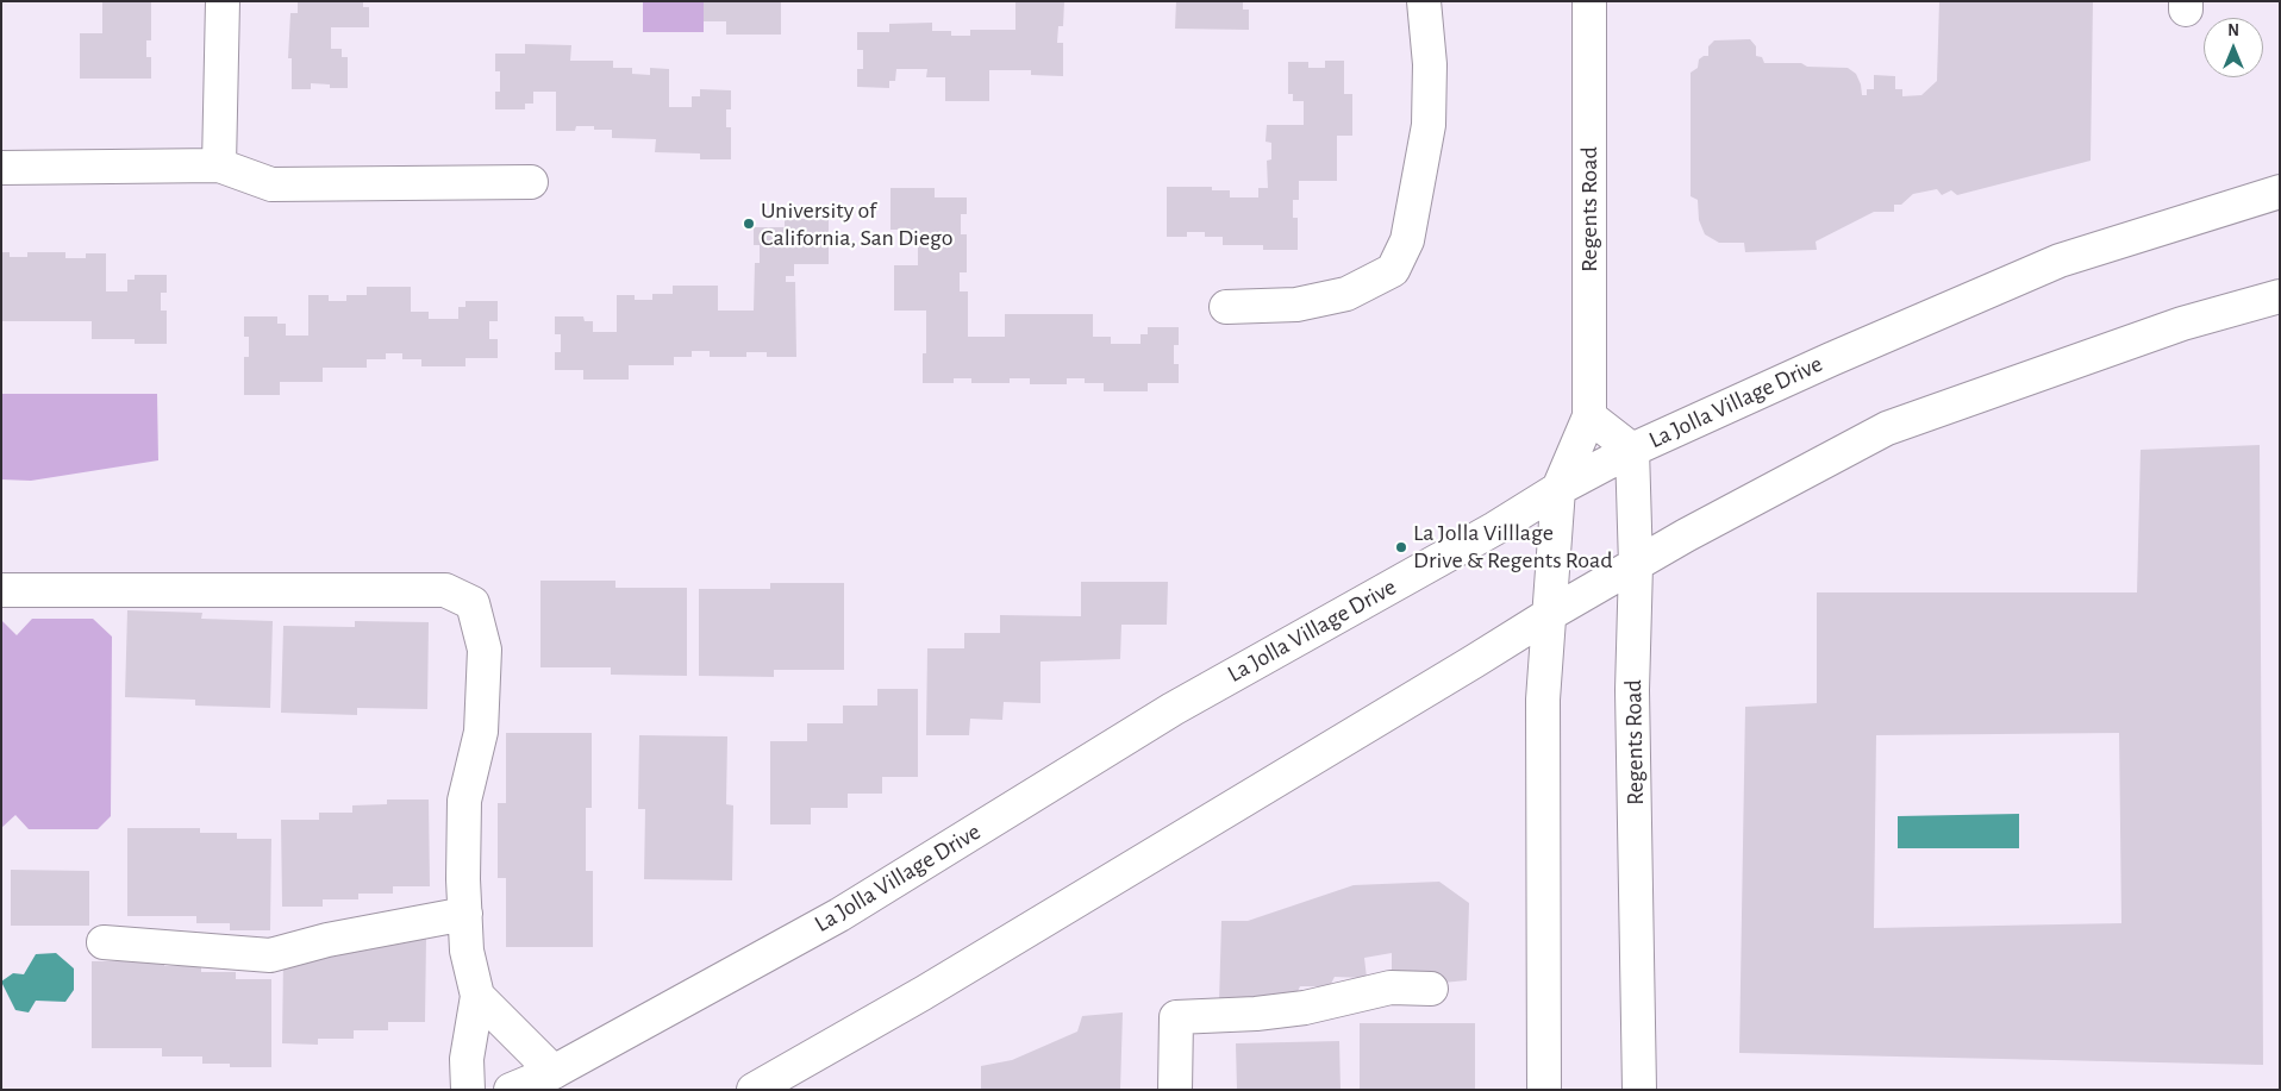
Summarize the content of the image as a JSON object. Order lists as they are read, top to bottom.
{
  "streets": {
    "main road": ["Regents Road", "La Jolla Village Drive"]
  },
  "crossings": [
    ["Regents Road", "La Jolla Village Drive"]
  ],
  "places": ["University of California, San Diego", "La Jolla Villlage Drive & Regents Road"],
  "north": "top"
}
